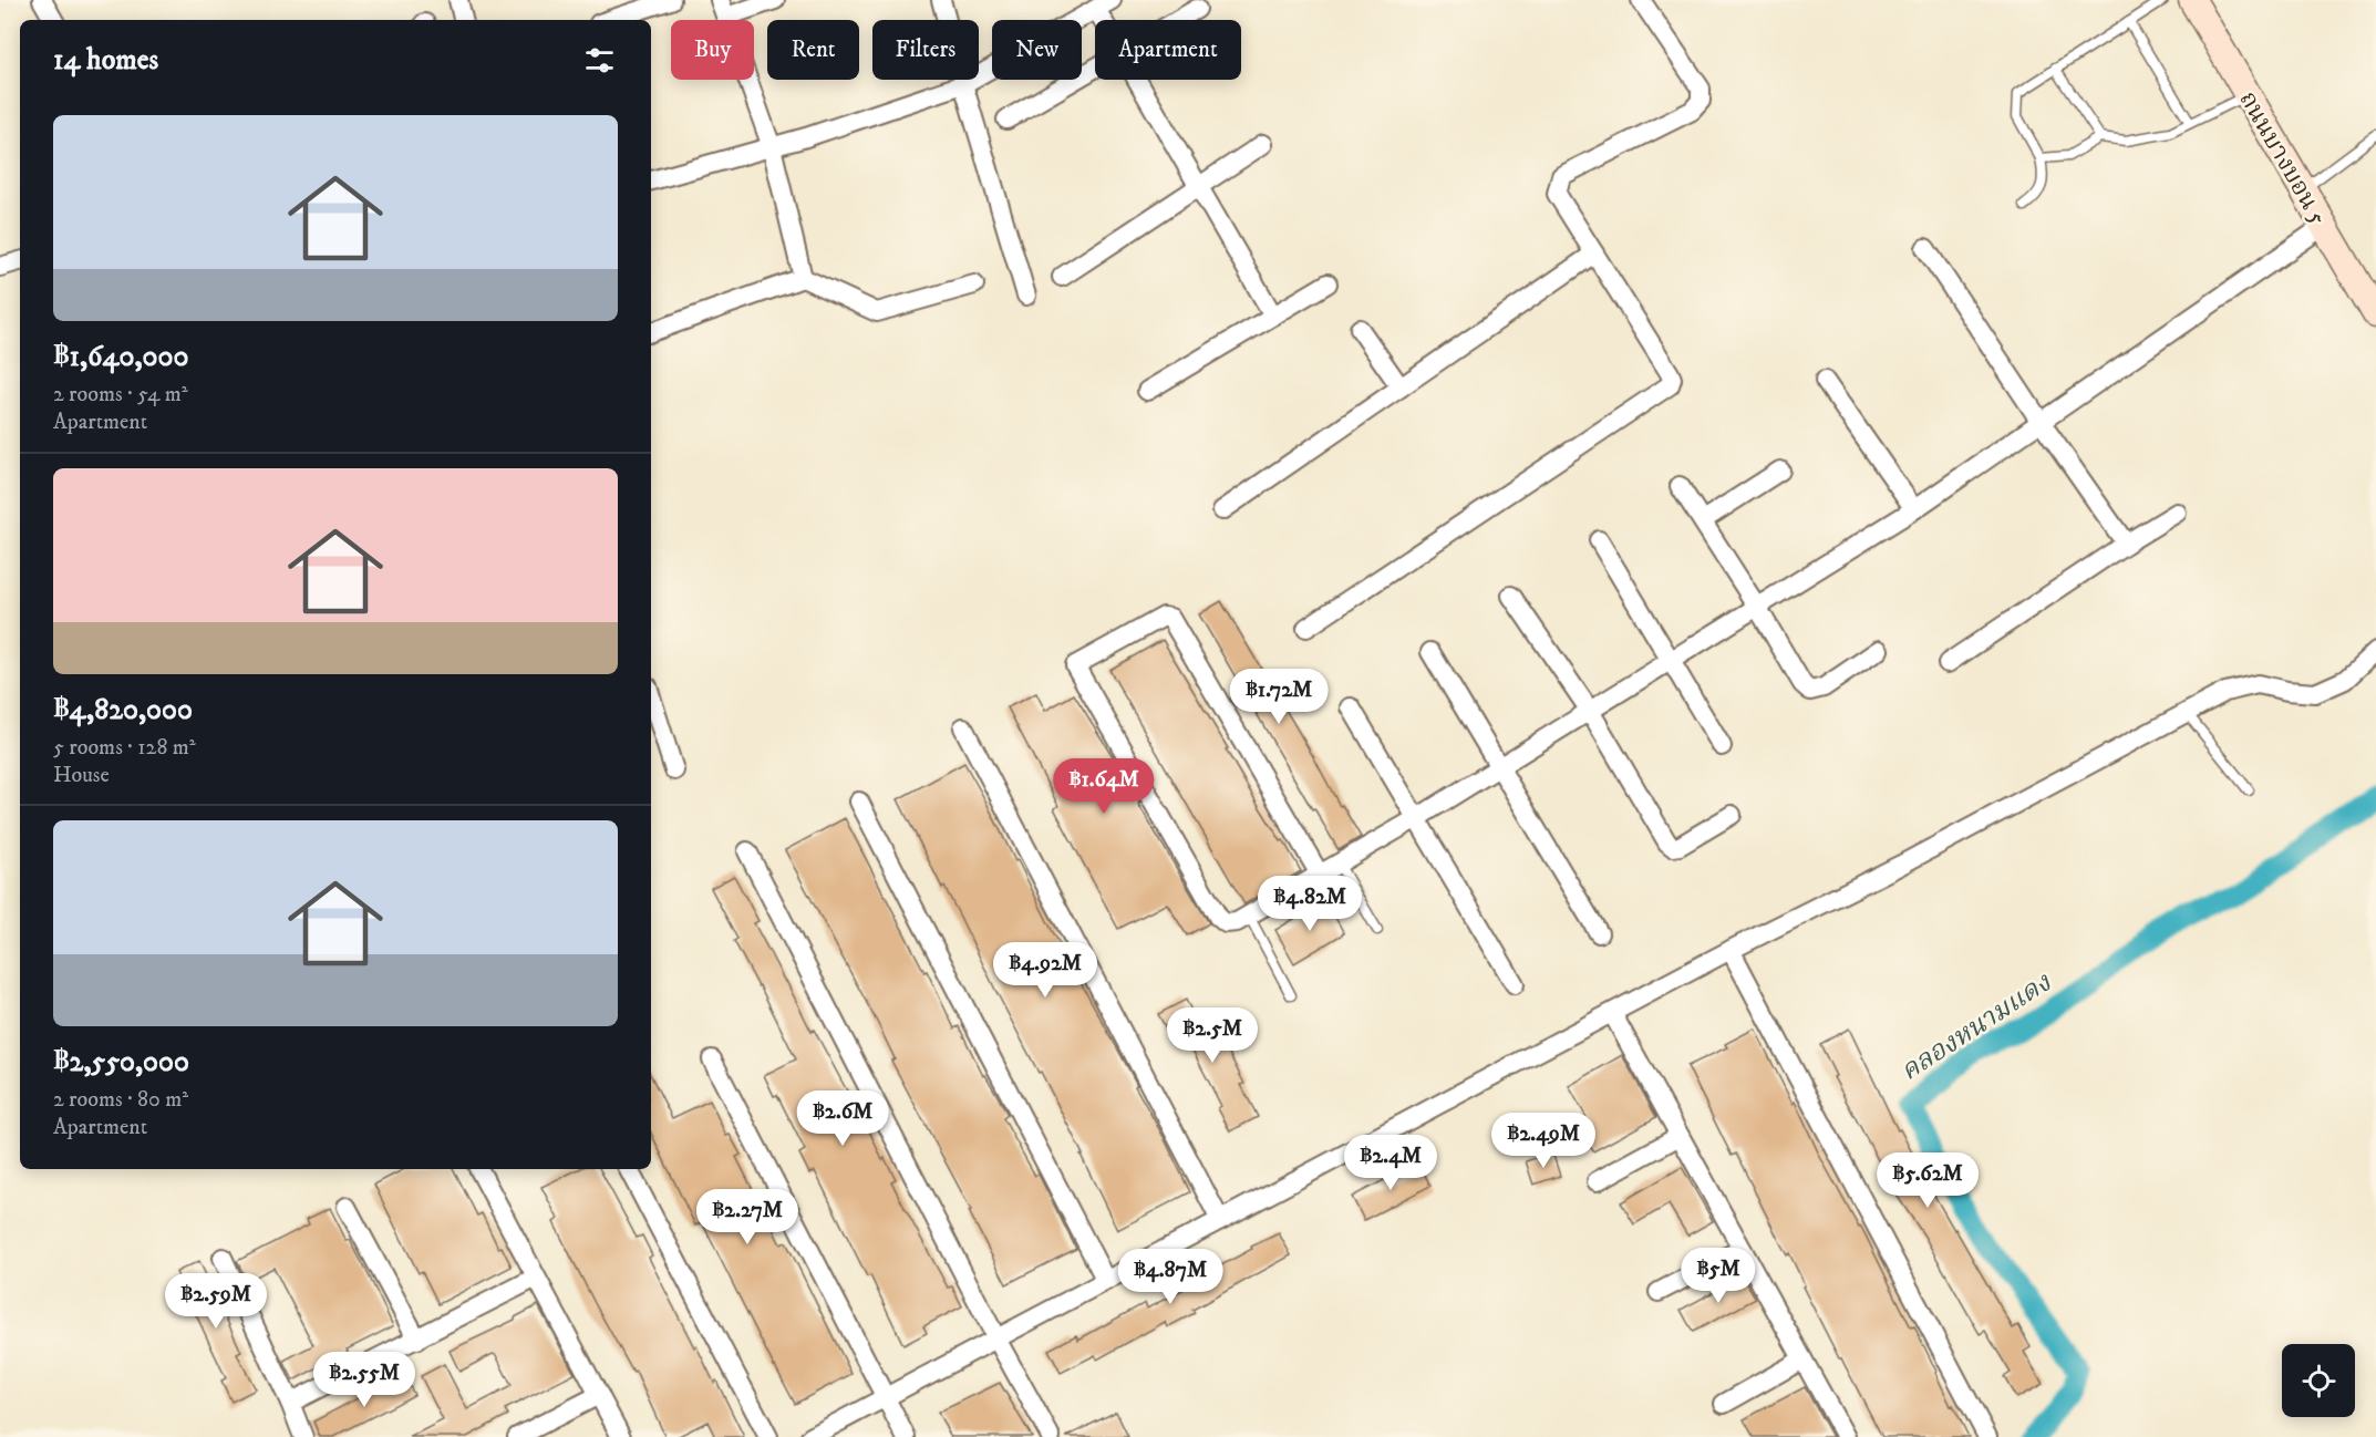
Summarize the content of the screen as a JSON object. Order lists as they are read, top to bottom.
{
  "streets": {
    "main road": ["ถนนบางบอน 5"]
  },
  "water": ["คลองหนามแดง"],
  "page": {
    "chip": [
      "Buy",
      "Rent",
      "Filters",
      "New",
      "Apartment"
    ],
    "heading": "14 homes",
    "list": [
      {
        "name": "฿1,640,000",
        "note": "2 rooms · 54 m² · Apartment"
      },
      {
        "name": "฿4,820,000",
        "note": "5 rooms · 128 m² · House"
      },
      {
        "name": "฿2,550,000",
        "note": "2 rooms · 80 m² · Apartment"
      }
    ],
    "price": [
      "฿1.72M",
      "฿1.64M",
      "฿4.82M",
      "฿4.92M",
      "฿2.5M",
      "฿2.6M",
      "฿2.49M",
      "฿2.4M",
      "฿5.62M",
      "฿2.27M",
      "฿5M",
      "฿4.87M",
      "฿2.59M",
      "฿2.55M"
    ]
  }
}
